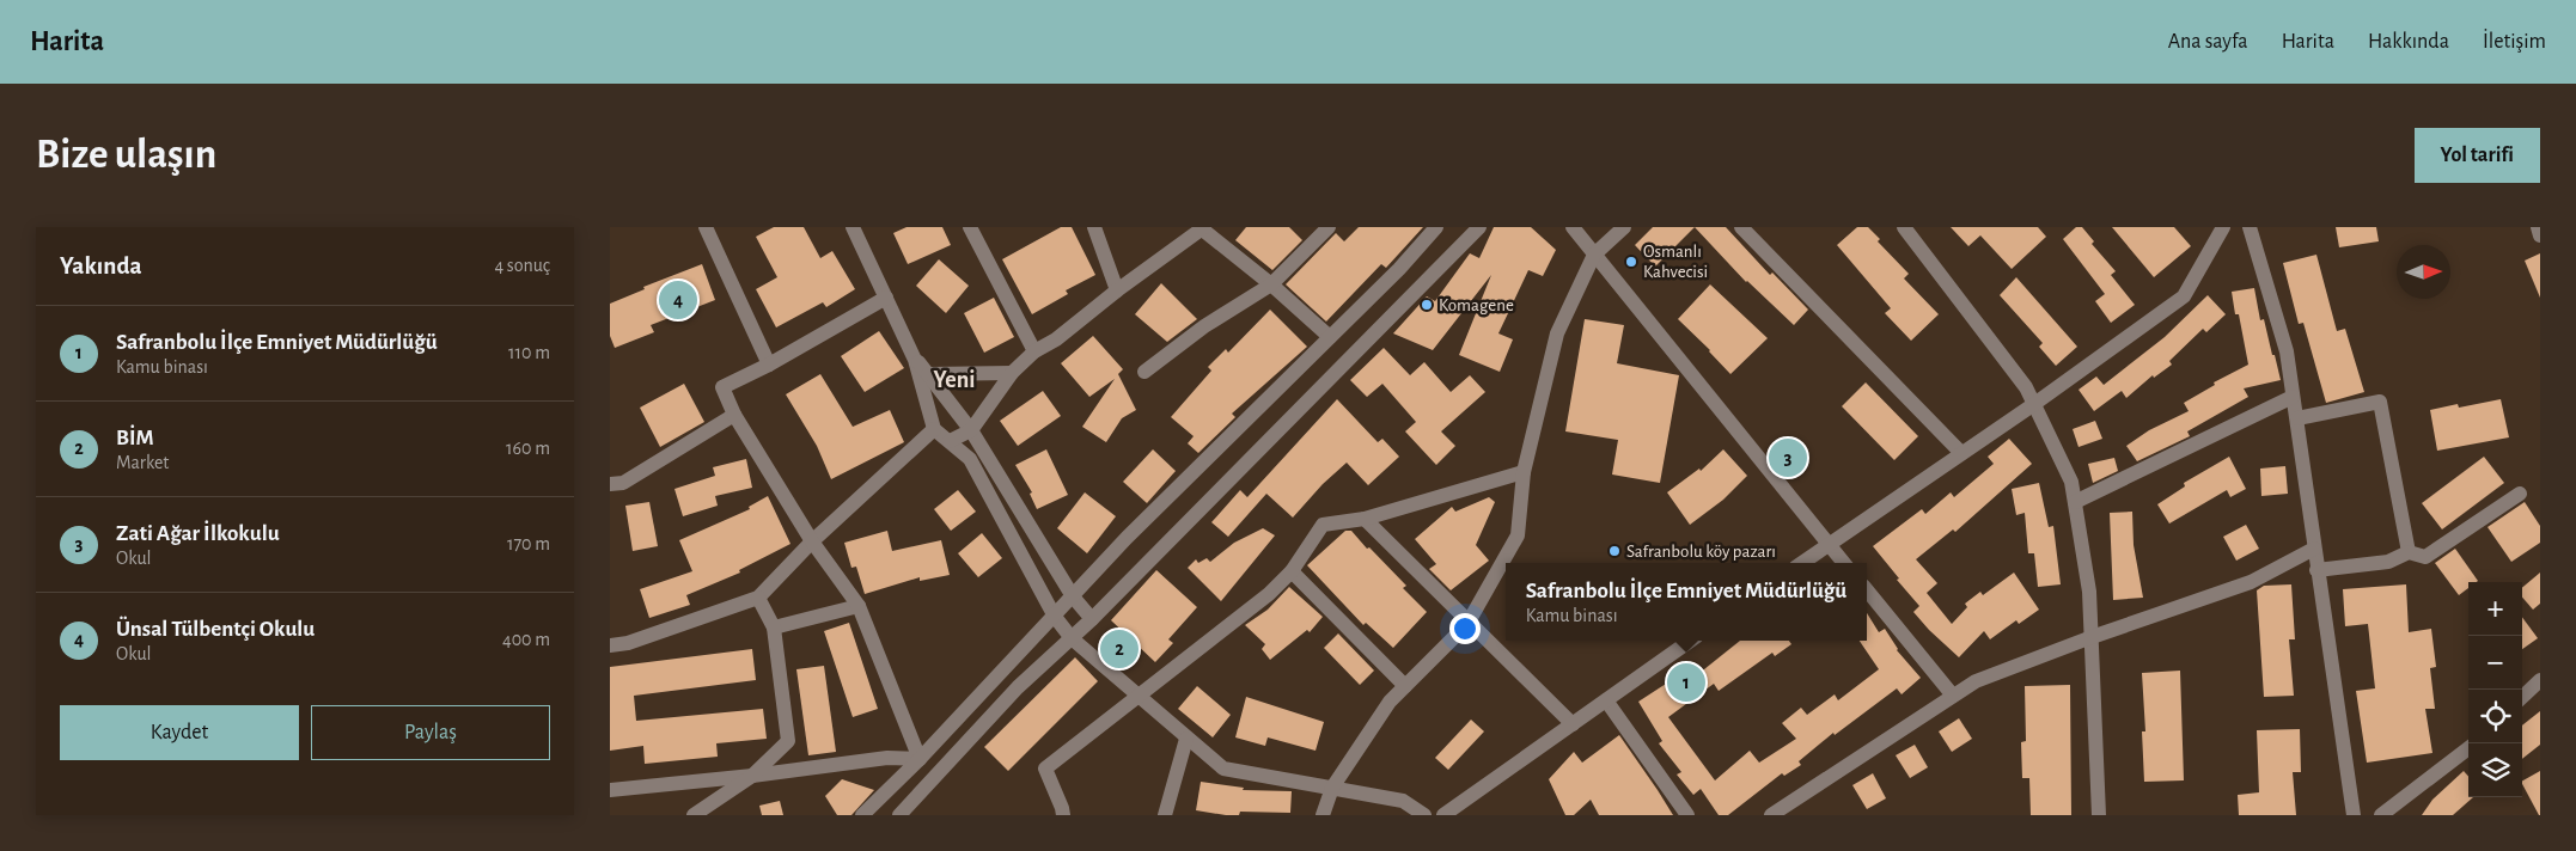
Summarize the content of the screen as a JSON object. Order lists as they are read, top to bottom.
{
  "districts": ["Yeni"],
  "places": ["Osmanlı Kahvecisi", "Komagene", "Safranbolu köy pazarı"],
  "north": "right",
  "page": {
    "header": "Harita",
    "nav": [
      "Ana sayfa",
      "Harita",
      "Hakkında",
      "İletişim"
    ],
    "buttons": [
      "Yol tarifi",
      ["Kaydet", "Paylaş"]
    ],
    "title": "Bize ulaşın",
    "heading": ["Yakında", "4 sonuç"],
    "pins": [
      "4",
      "3",
      "2",
      "1"
    ],
    "list": [
      {
        "mark": "1",
        "name": "Safranbolu İlçe Emniyet Müdürlüğü",
        "note": "Kamu binası",
        "value": "110 m"
      },
      {
        "mark": "2",
        "name": "BİM",
        "note": "Market",
        "value": "160 m"
      },
      {
        "mark": "3",
        "name": "Zati Ağar İlkokulu",
        "note": "Okul",
        "value": "170 m"
      },
      {
        "mark": "4",
        "name": "Ünsal Tülbentçi Okulu",
        "note": "Okul",
        "value": "400 m"
      }
    ],
    "popup": ["Safranbolu İlçe Emniyet Müdürlüğü", "Kamu binası"],
    "map_buttons": ["+", "−"]
  }
}
